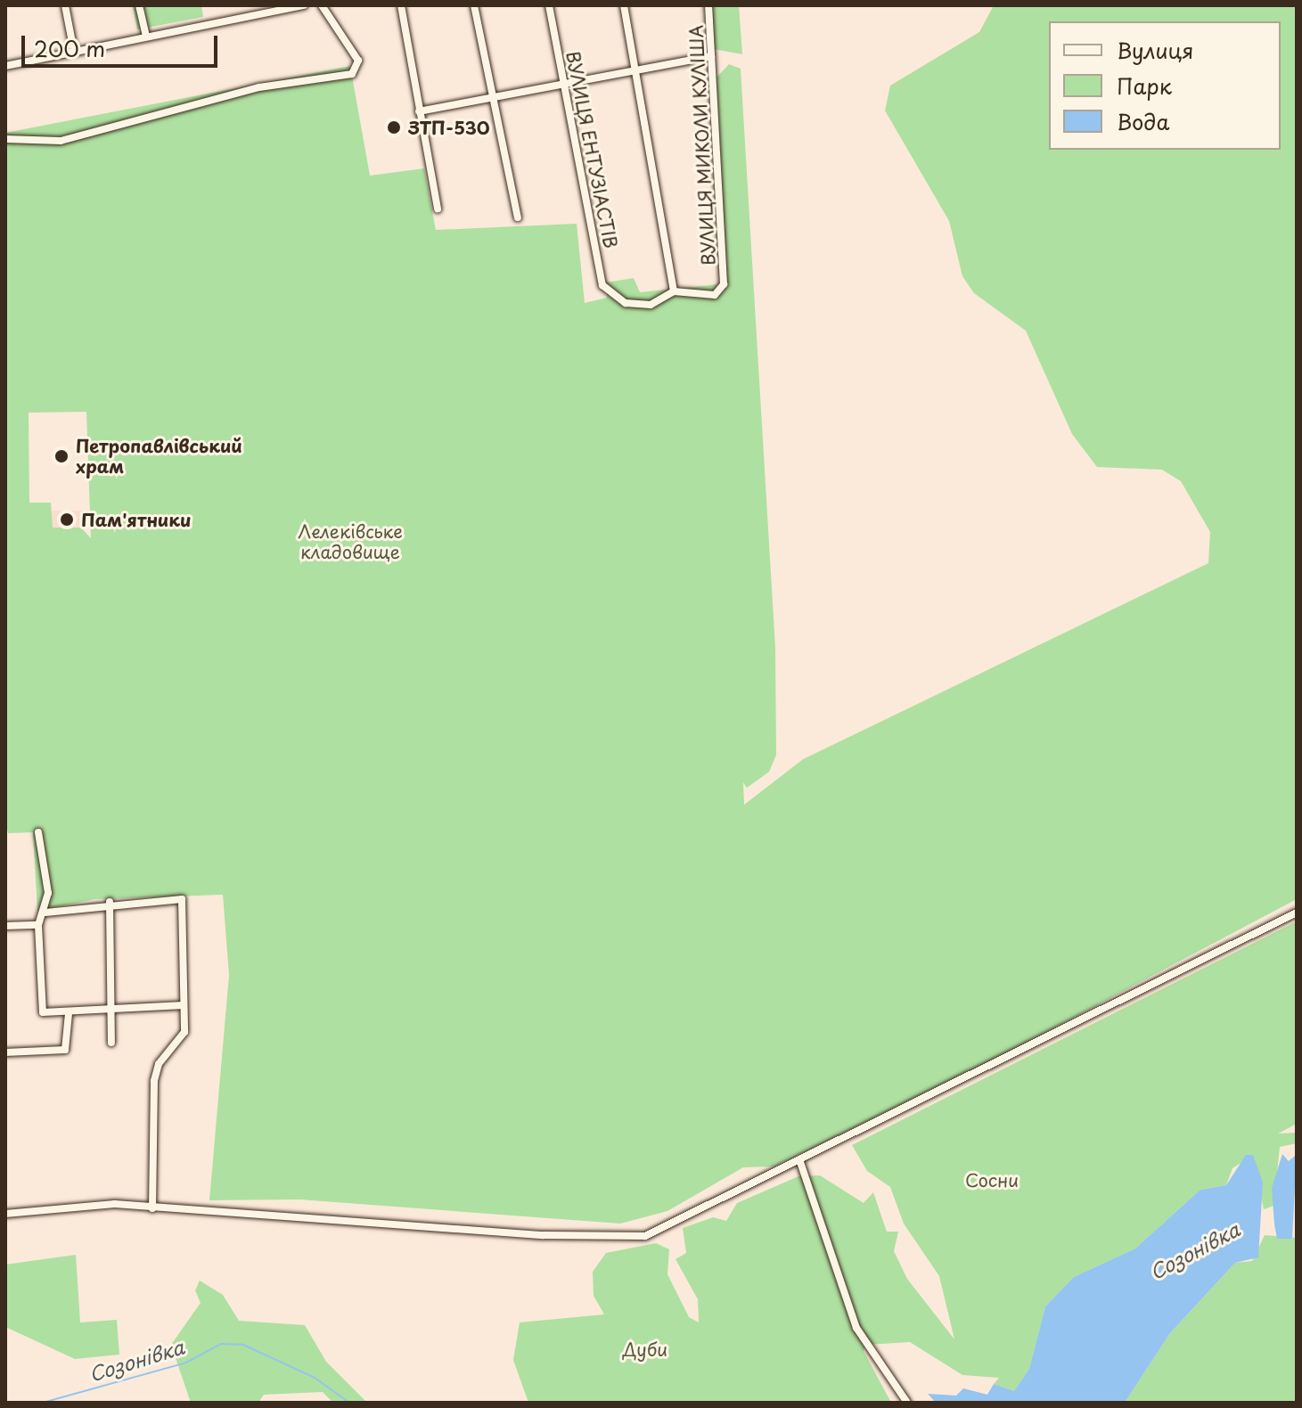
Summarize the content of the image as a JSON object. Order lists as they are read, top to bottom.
{
  "streets": {
    "street": ["ВУЛИЦЯ МИКОЛИ КУЛІША", "ВУЛИЦЯ ЕНТУЗІАСТІВ"]
  },
  "crossings": [
    ["ВУЛИЦЯ МИКОЛИ КУЛІША", "ВУЛИЦЯ ЕНТУЗІАСТІВ"]
  ],
  "water": ["Созонівка"],
  "parks": ["Лелеківське кладовище", "Сосни", "Дуби"],
  "places": ["ЗТП-530", "Петропавлівський храм", "Пам'ятники"],
  "legend": ["Вулиця", "Парк", "Вода"],
  "scale_bar": "200 m"
}
